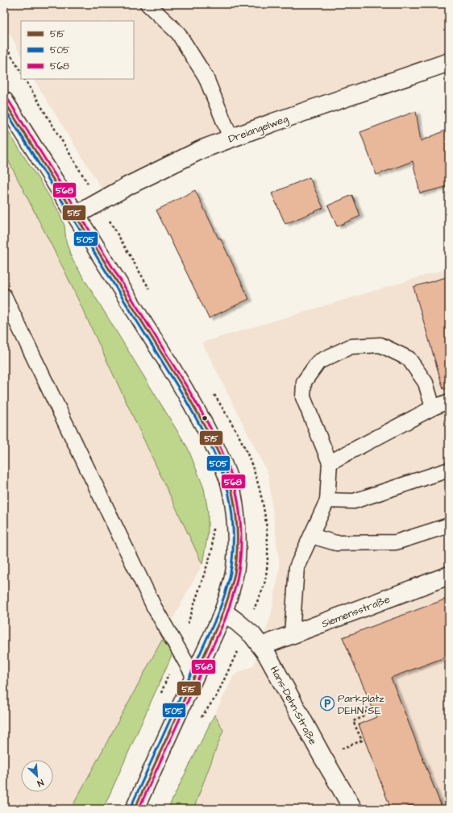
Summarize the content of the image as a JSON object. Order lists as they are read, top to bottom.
{
  "streets": {
    "street": ["Dreiangelweg", "Siemensstraße", "Hans-Dehn-Straße"]
  },
  "crossings": [
    ["Siemensstraße", "Hans-Dehn-Straße"]
  ],
  "places": {
    "parking": ["Parkplatz DEHN SE"]
  },
  "lines": ["transit line 568", "transit line 515", "transit line 505"],
  "legend": ["515", "505", "568"],
  "north": "bottom right"
}
